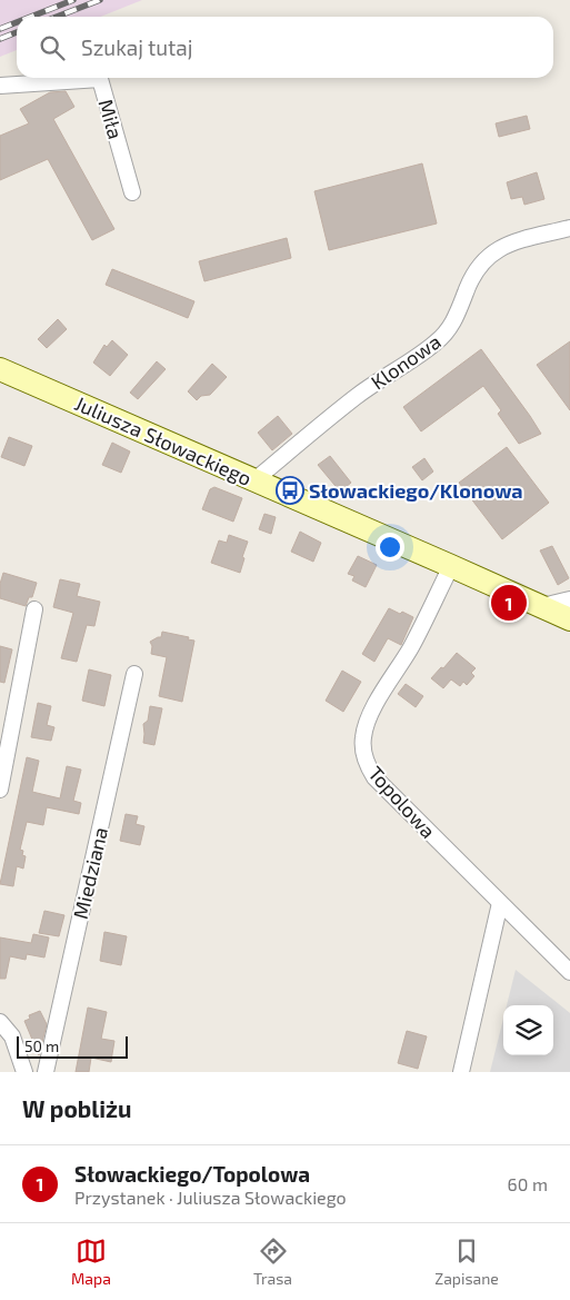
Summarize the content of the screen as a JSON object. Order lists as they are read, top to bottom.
{
  "streets": {
    "street": [
      "Miła",
      "Klonowa",
      "Juliusza Słowackiego",
      "Topolowa",
      "Miedziana"
    ]
  },
  "crossings": [
    ["Klonowa", "Juliusza Słowackiego"],
    ["Juliusza Słowackiego", "Topolowa"]
  ],
  "places": {
    "bus stop": ["Słowackiego/Klonowa"]
  },
  "scale_bar": "50 m",
  "page": {
    "search": "Szukaj tutaj",
    "pins": "1",
    "scale": "50 m",
    "heading": "W pobliżu",
    "list": [
      {
        "mark": "1",
        "name": "Słowackiego/Topolowa",
        "note": "Przystanek · Juliusza Słowackiego",
        "value": "60 m"
      }
    ],
    "nav": ["Mapa", "Trasa", "Zapisane"]
  }
}
